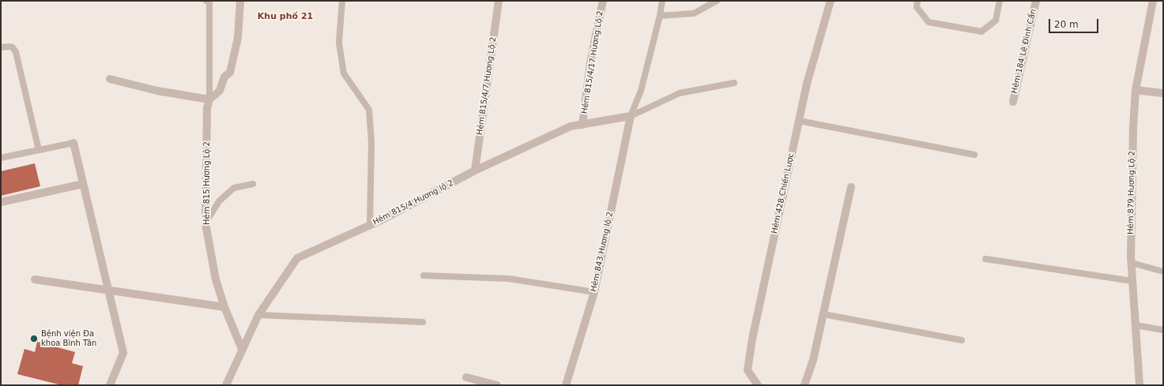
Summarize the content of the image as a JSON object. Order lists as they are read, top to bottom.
{
  "streets": {
    "street": [
      "Hẻm 184 Lê Đình Cẩn",
      "Hẻm 815/4/17 Hương Lộ 2",
      "Hẻm 815/4/7 Hương Lộ 2",
      "Hẻm 815 Hương Lộ 2",
      "Hẻm 879 Hương Lộ 2",
      "Hẻm 428 Chiến Lược",
      "Hẻm 815/4 Hương lộ 2",
      "Hẻm 843 Hương lộ 2"
    ]
  },
  "crossings": [
    ["Hẻm 815/4/17 Hương Lộ 2", "Hẻm 815/4 Hương lộ 2"],
    ["Hẻm 815/4/7 Hương Lộ 2", "Hẻm 815/4 Hương lộ 2"],
    ["Hẻm 815 Hương Lộ 2", "Hẻm 815/4 Hương lộ 2"],
    ["Hẻm 815/4 Hương lộ 2", "Hẻm 843 Hương lộ 2"]
  ],
  "districts": ["Khu phố 21"],
  "places": ["Bệnh viện Đa khoa Bình Tân"],
  "scale_bar": "20 m"
}
